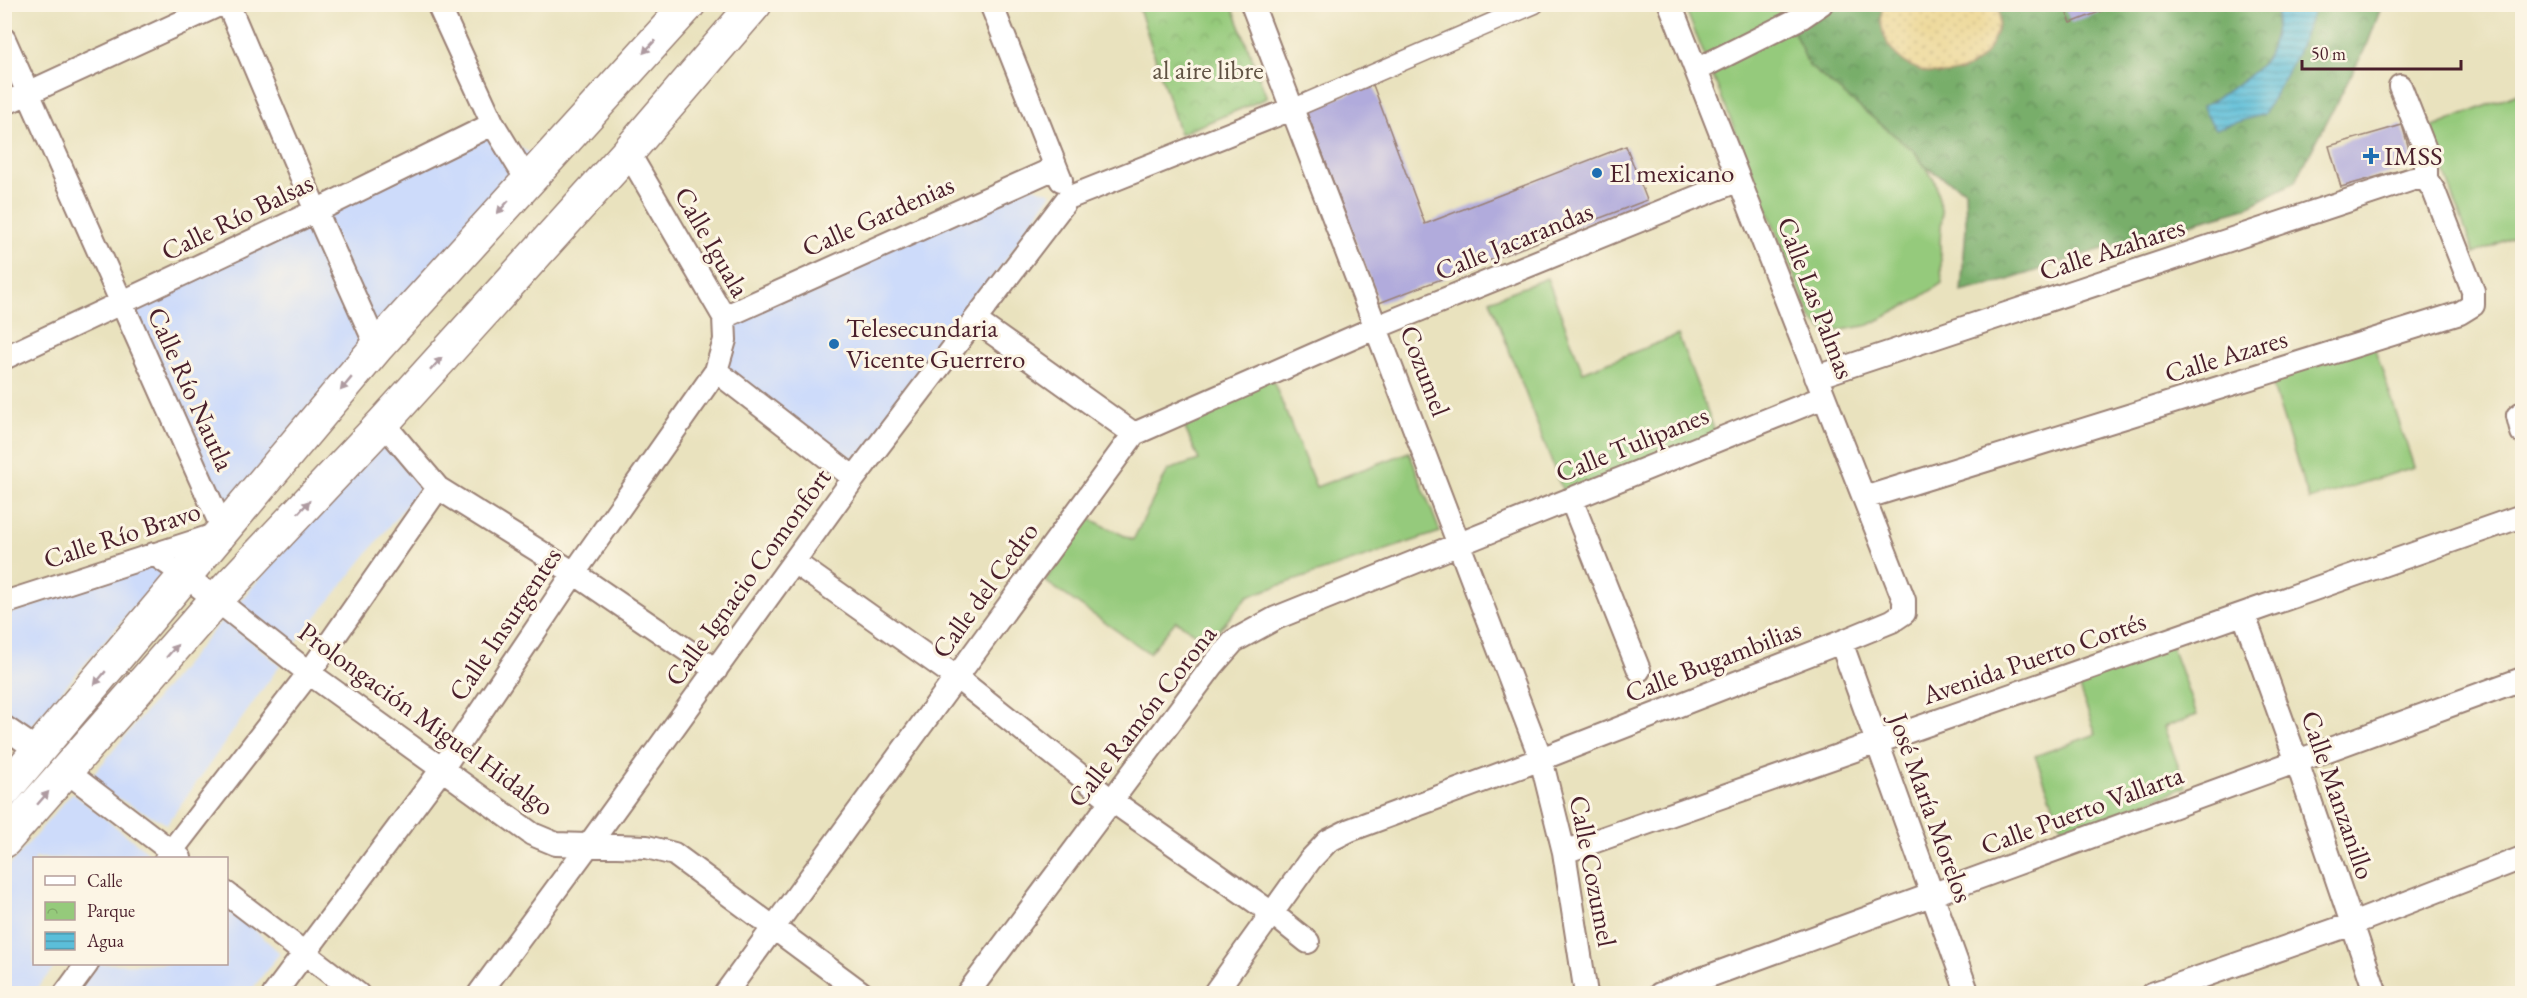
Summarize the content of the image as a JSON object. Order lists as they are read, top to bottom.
{
  "streets": {
    "street": [
      "Calle Gardenias",
      "Calle Río Balsas",
      "Calle Jacarandas",
      "Calle Iguala",
      "Calle Azahares",
      "Calle Las Palmas",
      "Calle Azares",
      "Cozumel",
      "Calle Río Nautla",
      "Calle Tulipanes",
      "Calle Río Bravo",
      "Calle Ignacio Comonfort",
      "Calle del Cedro",
      "Calle Insurgentes",
      "Avenida Puerto Cortés",
      "Calle Bugambilias",
      "Calle Ramón Corona",
      "Prolongación Miguel Hidalgo",
      "Calle Manzanillo",
      "José María Morelos",
      "Calle Puerto Vallarta",
      "Calle Cozumel"
    ]
  },
  "crossings": [
    ["Calle Gardenias", "Calle Iguala"],
    ["Calle Río Balsas", "Calle Río Nautla"],
    ["Calle Jacarandas", "Calle Las Palmas"],
    ["Calle Jacarandas", "Cozumel"],
    ["Calle Iguala", "Calle Insurgentes"],
    ["Calle Azahares", "Calle Las Palmas"],
    ["Calle Azahares", "Calle Azares"],
    ["Calle Azahares", "Calle Tulipanes"],
    ["Calle Las Palmas", "Calle Azares"],
    ["Calle Las Palmas", "Calle Tulipanes"],
    ["Calle Las Palmas", "Calle Bugambilias"],
    ["Cozumel", "Calle Tulipanes"],
    ["Cozumel", "Calle Bugambilias"],
    ["Cozumel", "Calle Ramón Corona"],
    ["Cozumel", "Calle Cozumel"],
    ["Calle Río Nautla", "Calle Río Bravo"],
    ["Calle Tulipanes", "Calle Ramón Corona"],
    ["Calle Río Bravo", "Prolongación Miguel Hidalgo"],
    ["Calle Ignacio Comonfort", "Prolongación Miguel Hidalgo"],
    ["Calle del Cedro", "Prolongación Miguel Hidalgo"],
    ["Calle Insurgentes", "Prolongación Miguel Hidalgo"],
    ["Avenida Puerto Cortés", "Calle Manzanillo"],
    ["Avenida Puerto Cortés", "José María Morelos"],
    ["Avenida Puerto Cortés", "Calle Cozumel"],
    ["Calle Bugambilias", "José María Morelos"],
    ["Calle Bugambilias", "Calle Cozumel"],
    ["Calle Manzanillo", "Calle Puerto Vallarta"],
    ["José María Morelos", "Calle Puerto Vallarta"]
  ],
  "parks": ["al aire libre"],
  "places": {
    "health": ["IMSS"],
    "other": ["El mexicano", "Telesecundaria Vicente Guerrero"]
  },
  "legend": ["Calle", "Parque", "Agua"],
  "scale_bar": "50 m"
}
